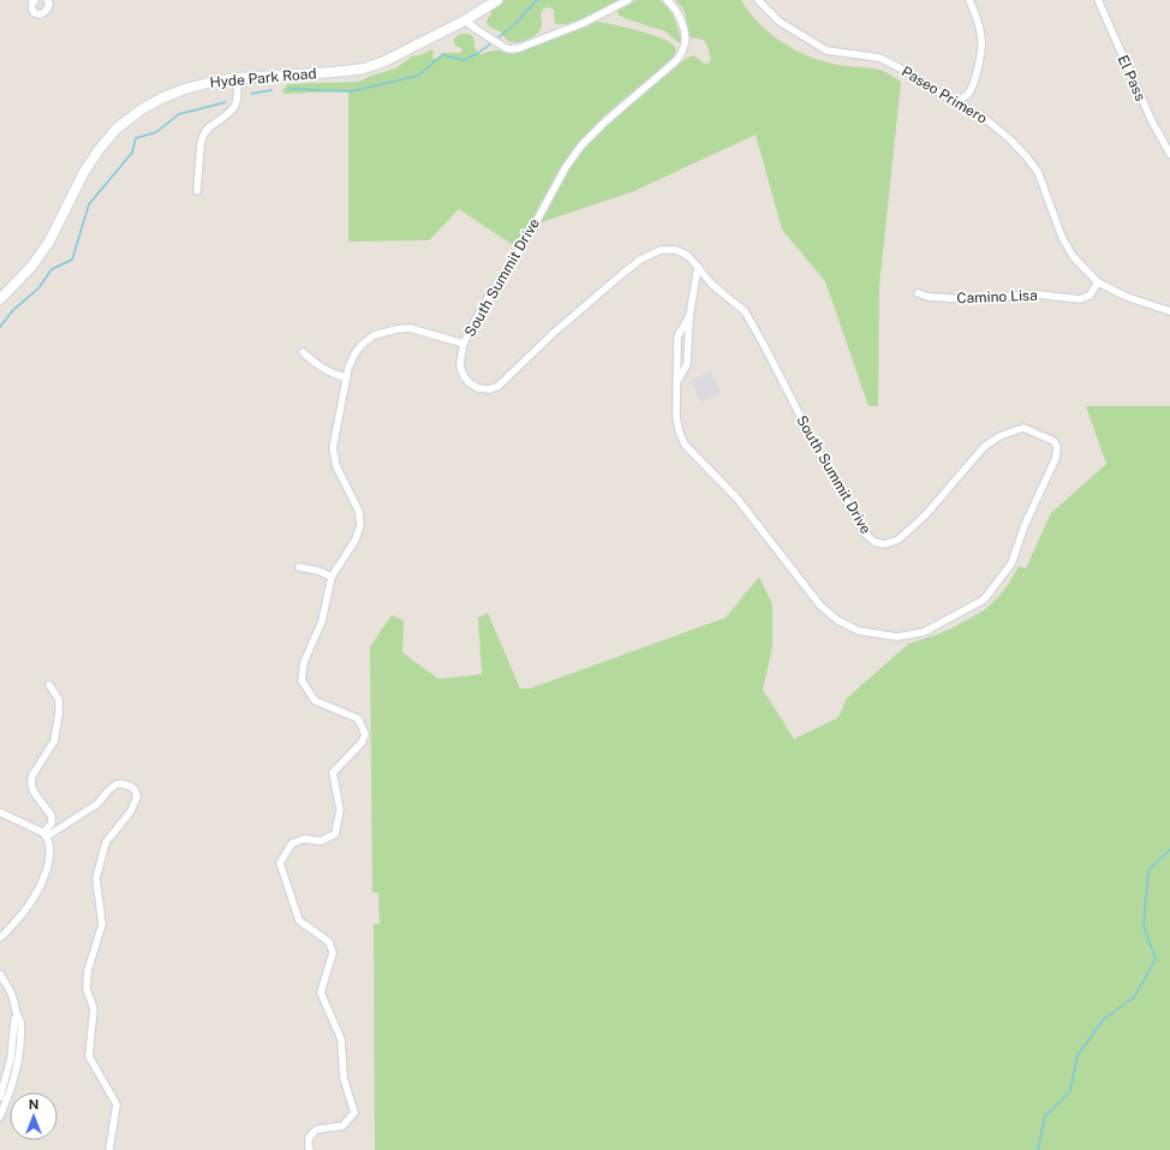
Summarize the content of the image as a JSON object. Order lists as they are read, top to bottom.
{
  "streets": {
    "main road": ["Hyde Park Road"],
    "street": [
      "El Pass",
      "Paseo Primero",
      "South Summit Drive",
      "Camino Lisa"
    ]
  },
  "crossings": [
    ["Paseo Primero", "Camino Lisa"]
  ],
  "north": "top"
}
